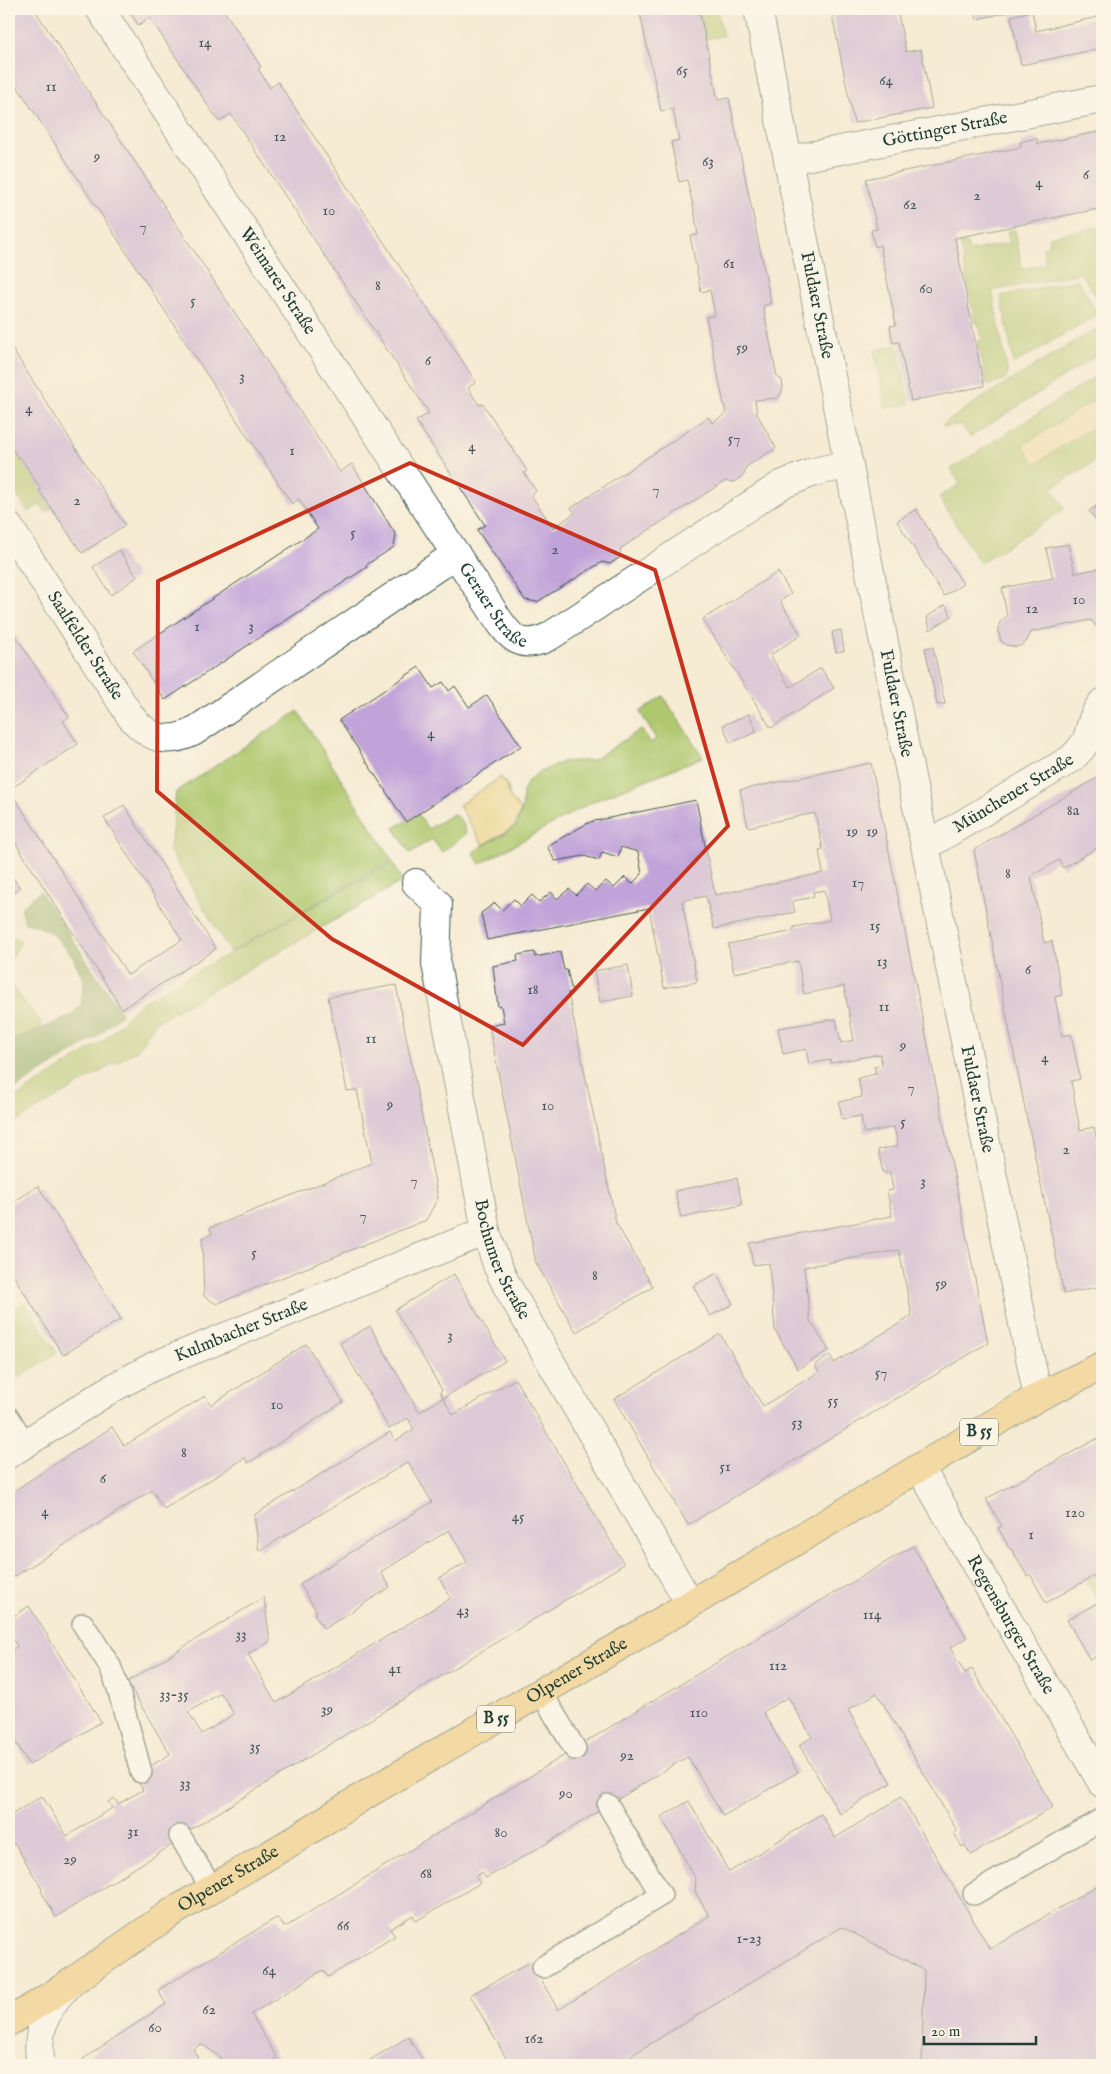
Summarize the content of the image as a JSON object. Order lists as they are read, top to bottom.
{
  "streets": {
    "main road": ["B 55", "Olpener Straße"],
    "street": [
      "Göttinger Straße",
      "Weimarer Straße",
      "Fuldaer Straße",
      "Geraer Straße",
      "Saalfelder Straße",
      "Münchener Straße",
      "Bochumer Straße",
      "Kulmbacher Straße",
      "Regensburger Straße"
    ]
  },
  "crossings": [
    ["Göttinger Straße", "Fuldaer Straße"],
    ["Weimarer Straße", "Geraer Straße"],
    ["Fuldaer Straße", "Geraer Straße"],
    ["Fuldaer Straße", "Münchener Straße"],
    ["Fuldaer Straße", "Olpener Straße"],
    ["Geraer Straße", "Saalfelder Straße"],
    ["Bochumer Straße", "Kulmbacher Straße"],
    ["Bochumer Straße", "Olpener Straße"],
    ["Regensburger Straße", "Olpener Straße"]
  ],
  "house_numbers": [
    "14",
    "65",
    "64",
    "11",
    "12",
    "9",
    "63",
    "6",
    "4",
    "2",
    "62",
    "10",
    "7",
    "61",
    "8",
    "60",
    "5",
    "59",
    "6",
    "3",
    "4",
    "57",
    "4",
    "1",
    "7",
    "2",
    "5",
    "2",
    "10",
    "12",
    "1",
    "3",
    "4",
    "8a",
    "19",
    "19",
    "8",
    "17",
    "15",
    "13",
    "6",
    "18",
    "11",
    "11",
    "9",
    "4",
    "7",
    "9",
    "10",
    "5",
    "2",
    "7",
    "3",
    "7",
    "5",
    "8",
    "59",
    "3",
    "57",
    "55",
    "10",
    "53",
    "8",
    "51",
    "6",
    "4",
    "120",
    "45",
    "1",
    "43",
    "114",
    "33",
    "112",
    "41",
    "33-35",
    "39",
    "110",
    "35",
    "92",
    "33",
    "90",
    "31",
    "80",
    "29",
    "68",
    "66",
    "1-23",
    "64",
    "62",
    "60",
    "162"
  ],
  "scale_bar": "20 m"
}
